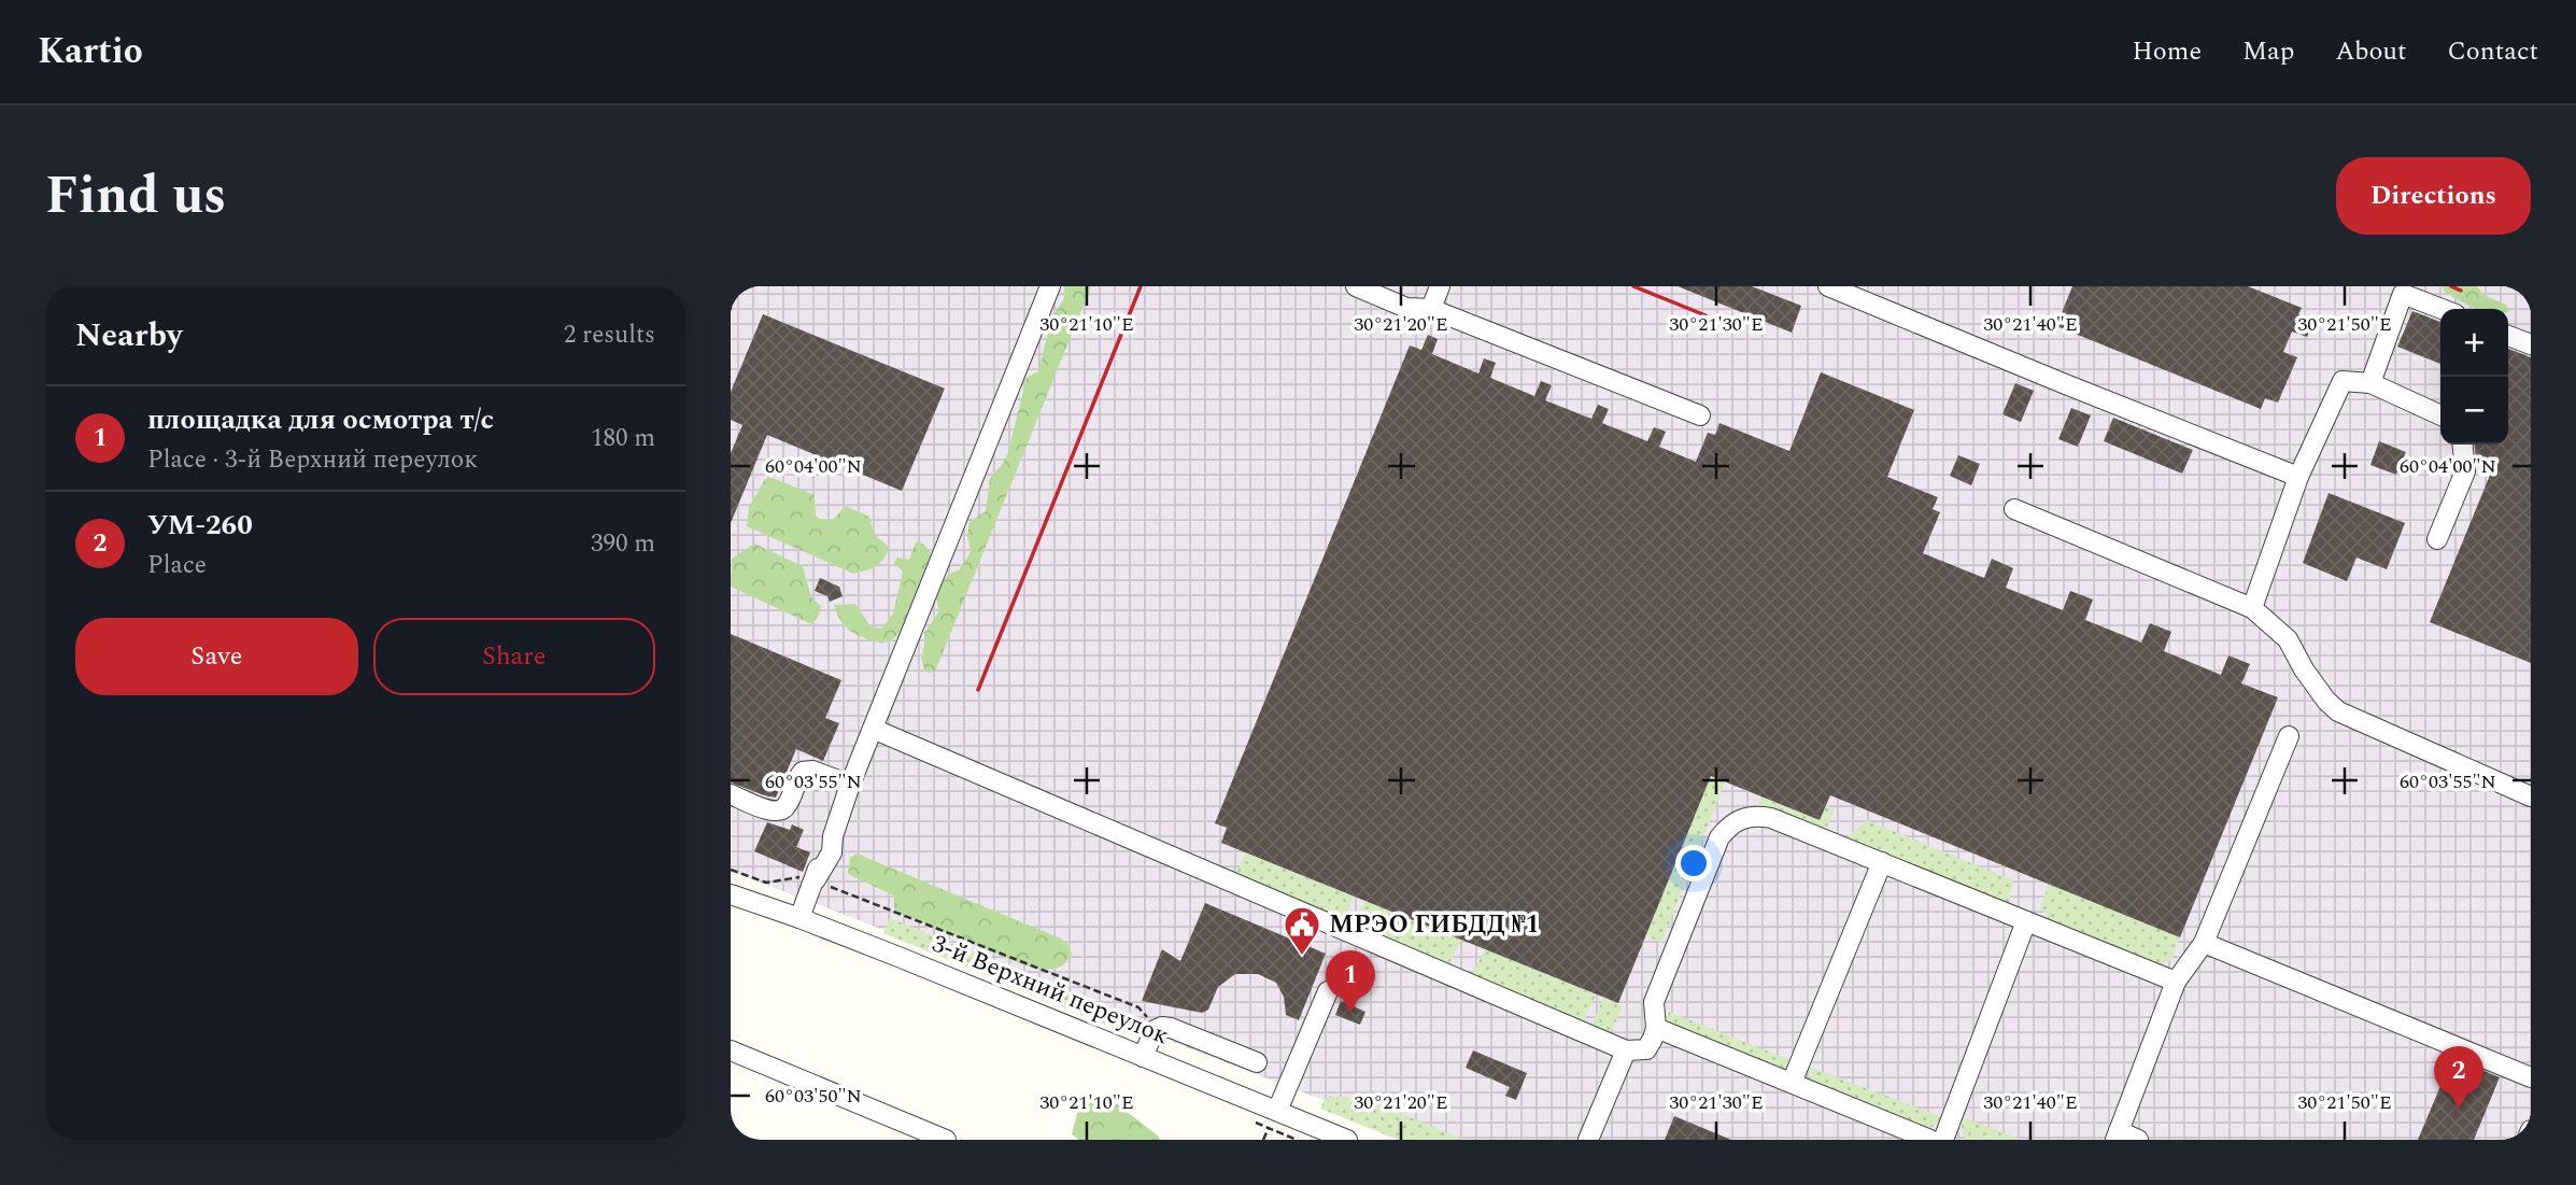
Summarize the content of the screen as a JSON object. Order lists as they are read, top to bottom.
{
  "streets": {
    "street": ["3-й Верхний переулок"]
  },
  "places": {
    "public building": ["МРЭО ГИБДД №1"]
  },
  "page": {
    "header": "Kartio",
    "nav": [
      "Home",
      "Map",
      "About",
      "Contact"
    ],
    "title": "Find us",
    "buttons": [
      "Directions",
      ["Save", "Share"]
    ],
    "heading": ["Nearby", "2 results"],
    "map_buttons": ["+", "−"],
    "list": [
      {
        "mark": "1",
        "name": "площадка для осмотра т/с",
        "note": "Place · 3-й Верхний переулок",
        "value": "180 m"
      },
      {
        "mark": "2",
        "name": "УМ-260",
        "note": "Place",
        "value": "390 m"
      }
    ],
    "pins": ["1", "2"]
  },
  "coordinates": [
    "30°21'10\"E",
    "30°21'20\"E",
    "30°21'30\"E",
    "30°21'40\"E",
    "30°21'50\"E",
    "60°04'00\"N",
    "60°03'55\"N",
    "60°03'50\"N"
  ]
}
